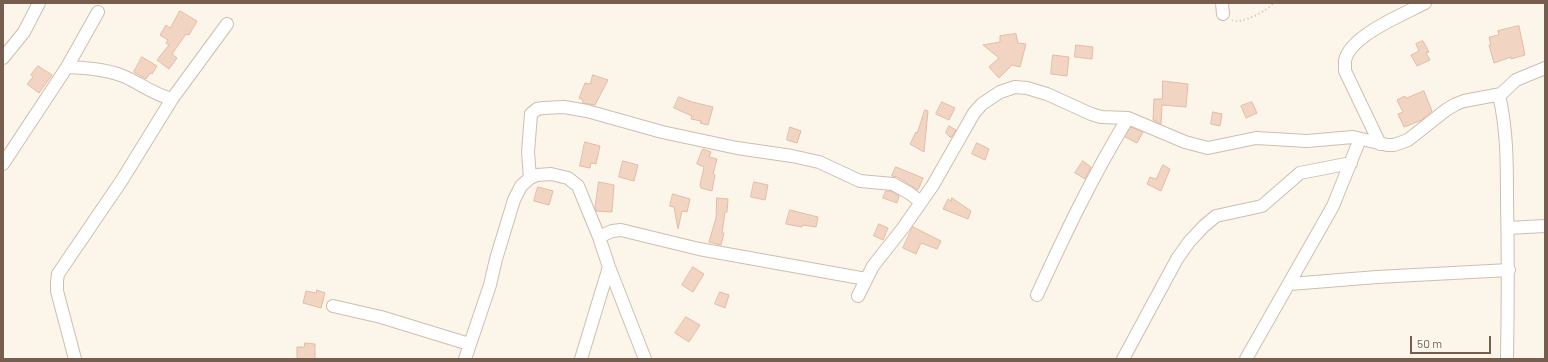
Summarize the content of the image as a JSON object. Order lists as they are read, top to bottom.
{
  "scale_bar": "50 m"
}
